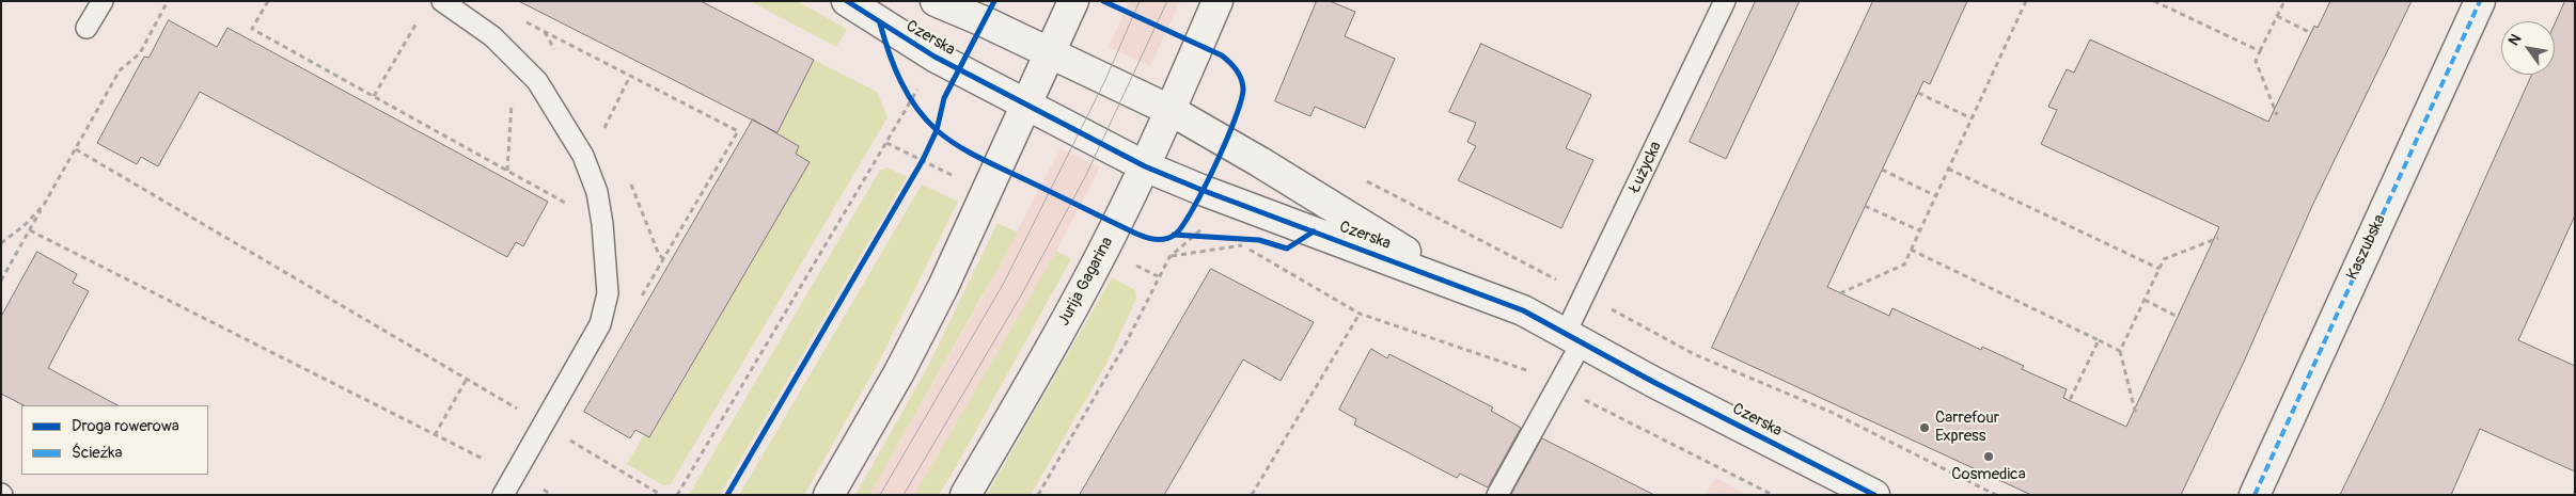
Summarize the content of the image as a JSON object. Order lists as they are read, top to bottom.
{
  "streets": {
    "street": ["Czerska", "Kaszubska", "Jurija Gagarina"],
    "lane": ["Łużycka"]
  },
  "crossings": [
    ["Czerska", "Łużycka"],
    ["Czerska", "Jurija Gagarina"]
  ],
  "places": ["Carrefour Express", "Cosmedica"],
  "legend": ["Droga rowerowa", "Ścieżka"],
  "north": "top left"
}
